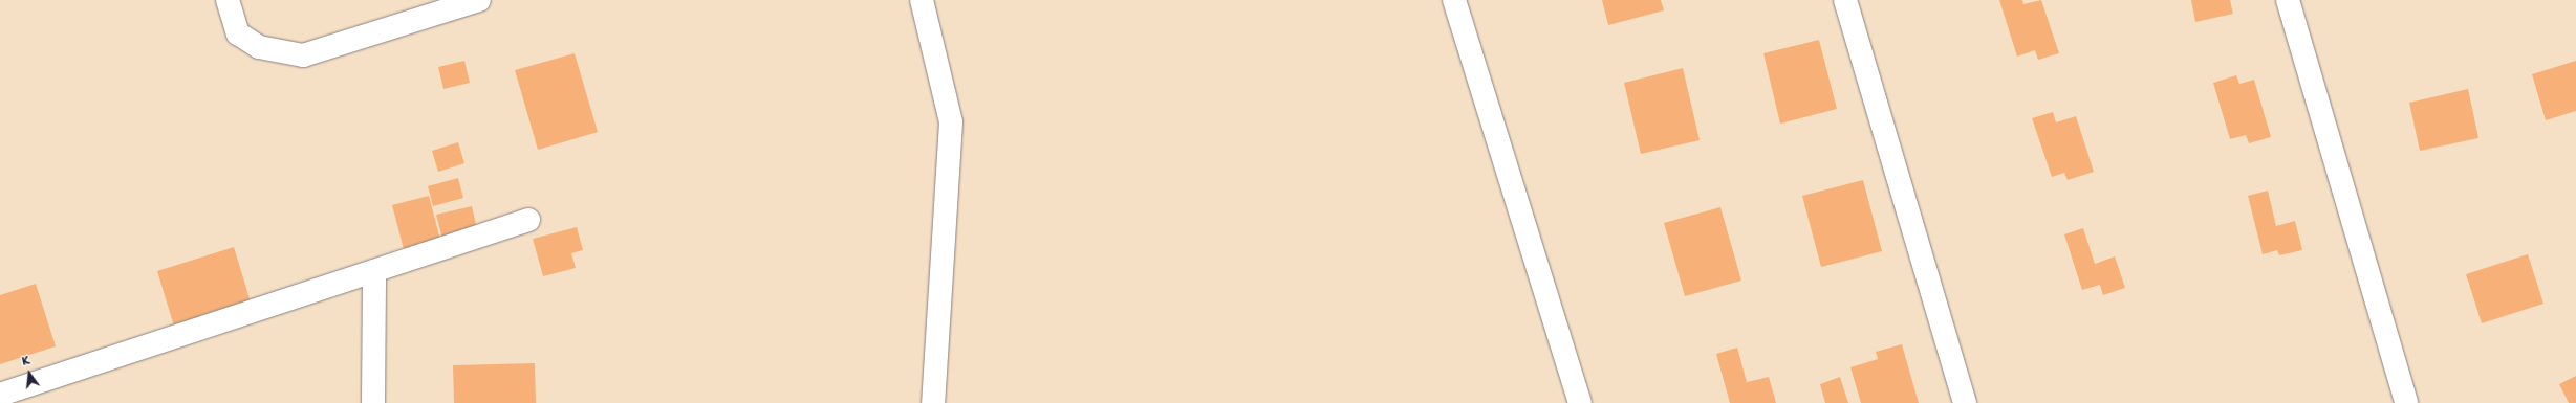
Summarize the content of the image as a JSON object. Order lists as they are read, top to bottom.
{
  "north": "top"
}
